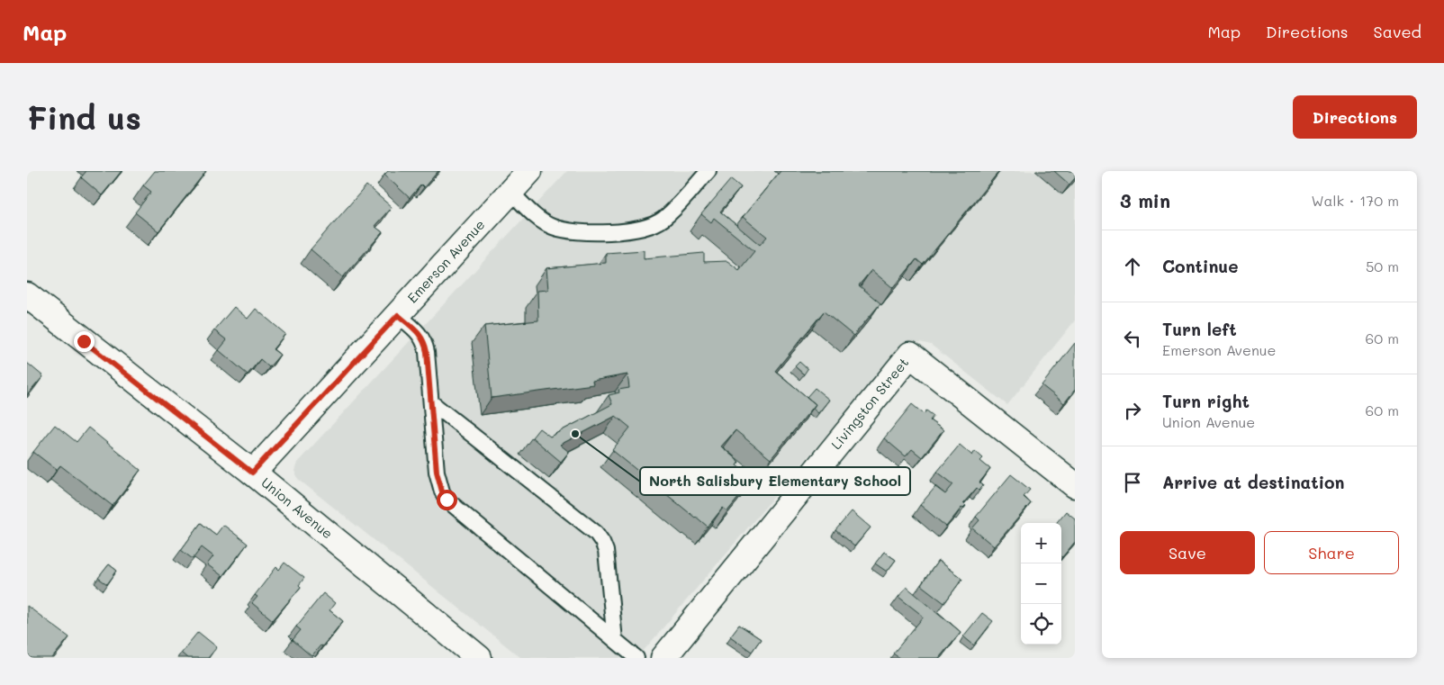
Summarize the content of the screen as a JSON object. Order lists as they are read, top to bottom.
{
  "streets": {
    "street": ["Emerson Avenue", "Livingston Street", "Union Avenue"]
  },
  "crossings": [
    ["Emerson Avenue", "Union Avenue"]
  ],
  "places": ["North Salisbury Elementary School"],
  "page": {
    "header": "Map",
    "nav": ["Map", "Directions", "Saved"],
    "buttons": [
      "Directions",
      ["Save", "Share"]
    ],
    "title": "Find us",
    "heading": ["3 min", "Walk · 170 m"],
    "list": [
      ["Continue", "50 m"],
      ["Turn left", "Emerson Avenue", "60 m"],
      ["Turn right", "Union Avenue", "60 m"],
      "Arrive at destination"
    ],
    "map_buttons": ["+", "−"]
  }
}
